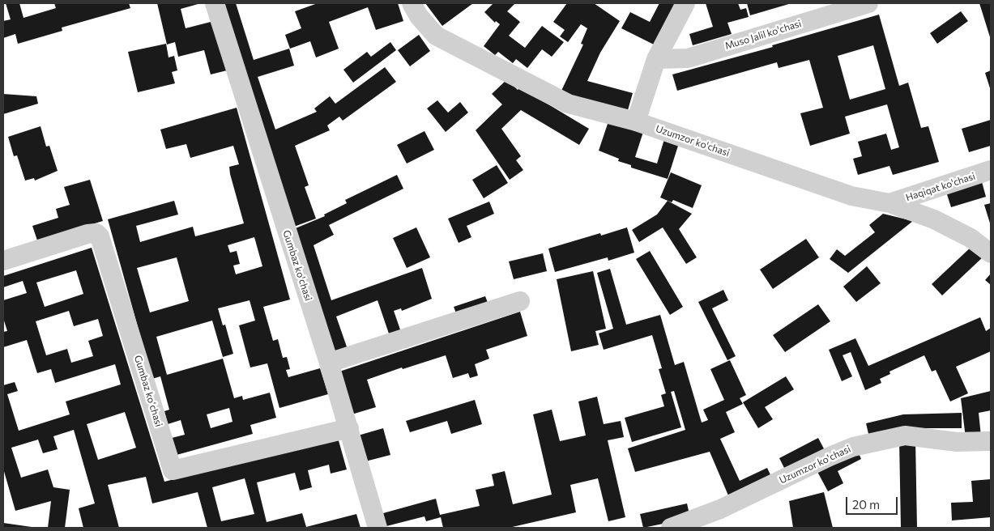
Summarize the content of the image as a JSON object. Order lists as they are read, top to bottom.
{
  "streets": {
    "street": [
      "Muso Jalil ko'chasi",
      "Uzumzor ko'chasi",
      "Haqiqat ko'chasi",
      "Gumbaz ko'chasi",
      "Gumbaz koʻchasi"
    ]
  },
  "crossings": [
    ["Uzumzor ko'chasi", "Haqiqat ko'chasi"],
    ["Gumbaz ko'chasi", "Gumbaz koʻchasi"]
  ],
  "scale_bar": "20 m"
}
